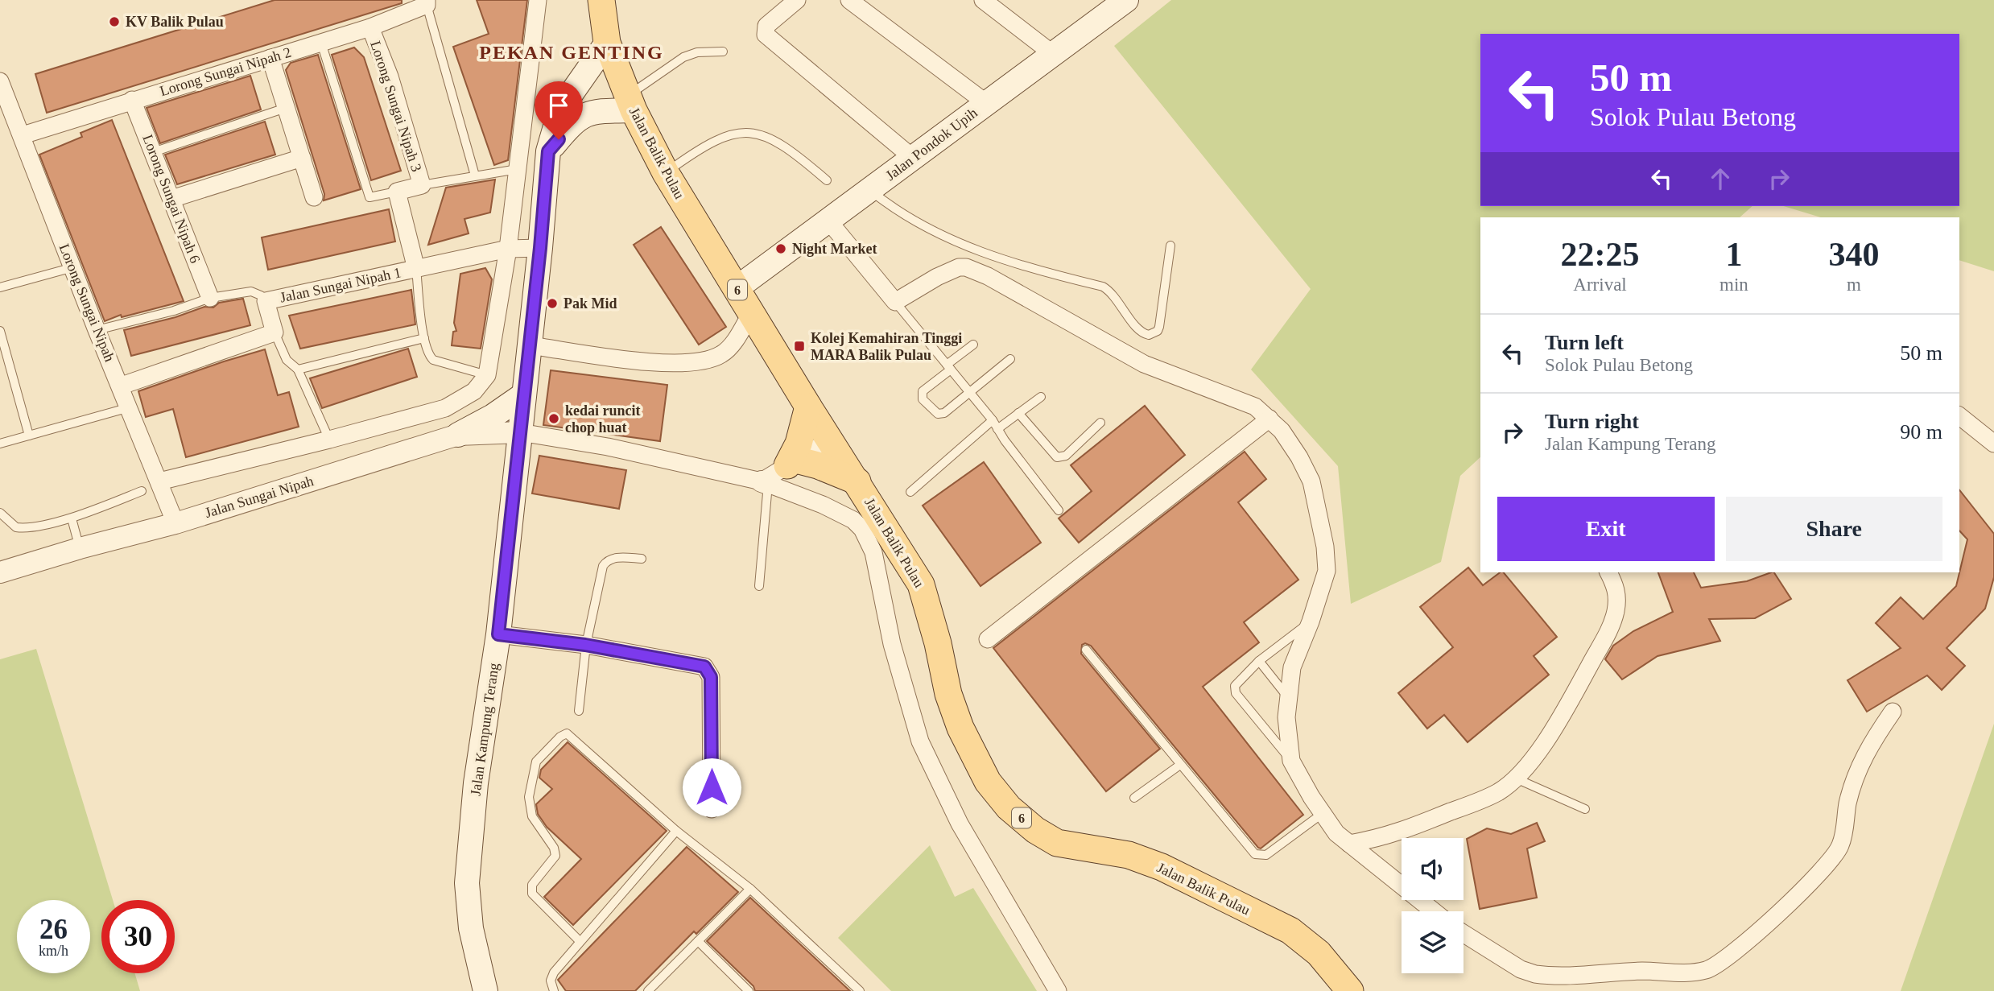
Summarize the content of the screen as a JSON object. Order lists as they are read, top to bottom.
{
  "streets": {
    "main road": [
      "Jalan Pondok Upih",
      "Jalan Balik Pulau",
      "6",
      "Jalan Kampung Terang"
    ],
    "street": [
      "Lorong Sungai Nipah 2",
      "Lorong Sungai Nipah 3",
      "Lorong Sungai Nipah 6",
      "Jalan Sungai Nipah 1",
      "Lorong Sungai Nipah",
      "Jalan Sungai Nipah"
    ]
  },
  "crossings": [
    ["Lorong Sungai Nipah 2", "Lorong Sungai Nipah 3"],
    ["Lorong Sungai Nipah 2", "Lorong Sungai Nipah 6"],
    ["Lorong Sungai Nipah 2", "Lorong Sungai Nipah"],
    ["Jalan Pondok Upih", "Jalan Balik Pulau"],
    ["Jalan Balik Pulau", "Jalan Kampung Terang"],
    ["Jalan Sungai Nipah 1", "Jalan Kampung Terang"],
    ["Lorong Sungai Nipah", "Jalan Sungai Nipah"],
    ["Jalan Sungai Nipah", "Jalan Kampung Terang"]
  ],
  "districts": ["PEKAN GENTING"],
  "places": {
    "other": [
      "KV Balik Pulau",
      "Night Market",
      "Pak Mid",
      "kedai runcit chop huat"
    ],
    "transit": ["Kolej Kemahiran Tinggi MARA Balik Pulau"]
  },
  "page": {
    "turn": ["50 m", "Solok Pulau Betong"],
    "eta": [
      "22:25",
      "Arrival",
      "1",
      "min",
      "340",
      "m"
    ],
    "list": [
      {
        "name": "Turn left",
        "note": "Solok Pulau Betong",
        "value": "50 m"
      },
      {
        "name": "Turn right",
        "note": "Jalan Kampung Terang",
        "value": "90 m"
      }
    ],
    "buttons": ["Exit", "Share"],
    "speed": "26 km/h",
    "limit": "30"
  }
}
